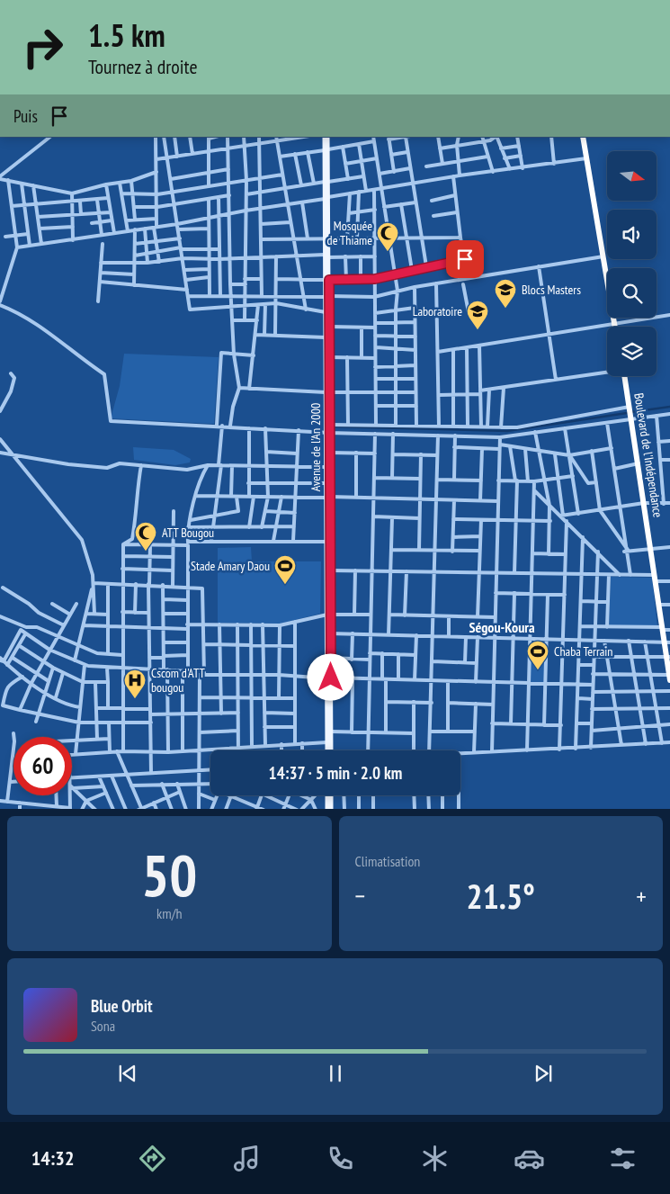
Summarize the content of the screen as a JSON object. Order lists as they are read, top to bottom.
{
  "streets": {
    "highway": ["Boulevard de l'Indépendance"],
    "main road": ["Avenue de l'An 2000"]
  },
  "districts": ["Ségou-Koura"],
  "places": {
    "mosque": ["Mosquée de Thiame", "ATT Bougou"],
    "school or university": ["Blocs Masters", "Laboratoire"],
    "sports": ["Stade Amary Daou", "Chaba Terrain"],
    "hospital": ["Cscom d'ATT bougou"]
  },
  "north": "right",
  "page": {
    "turn": ["1.5 km", "Tournez à droite"],
    "then": "Puis",
    "limit": "60",
    "trip": "14:37 · 5 min · 2.0 km",
    "tile": [
      ["50", "km/h"],
      "Climatisation"
    ],
    "heat": ["−", "21.5°", "+"],
    "song": ["Blue Orbit", "Sona"],
    "tabs": "14:32"
  }
}
